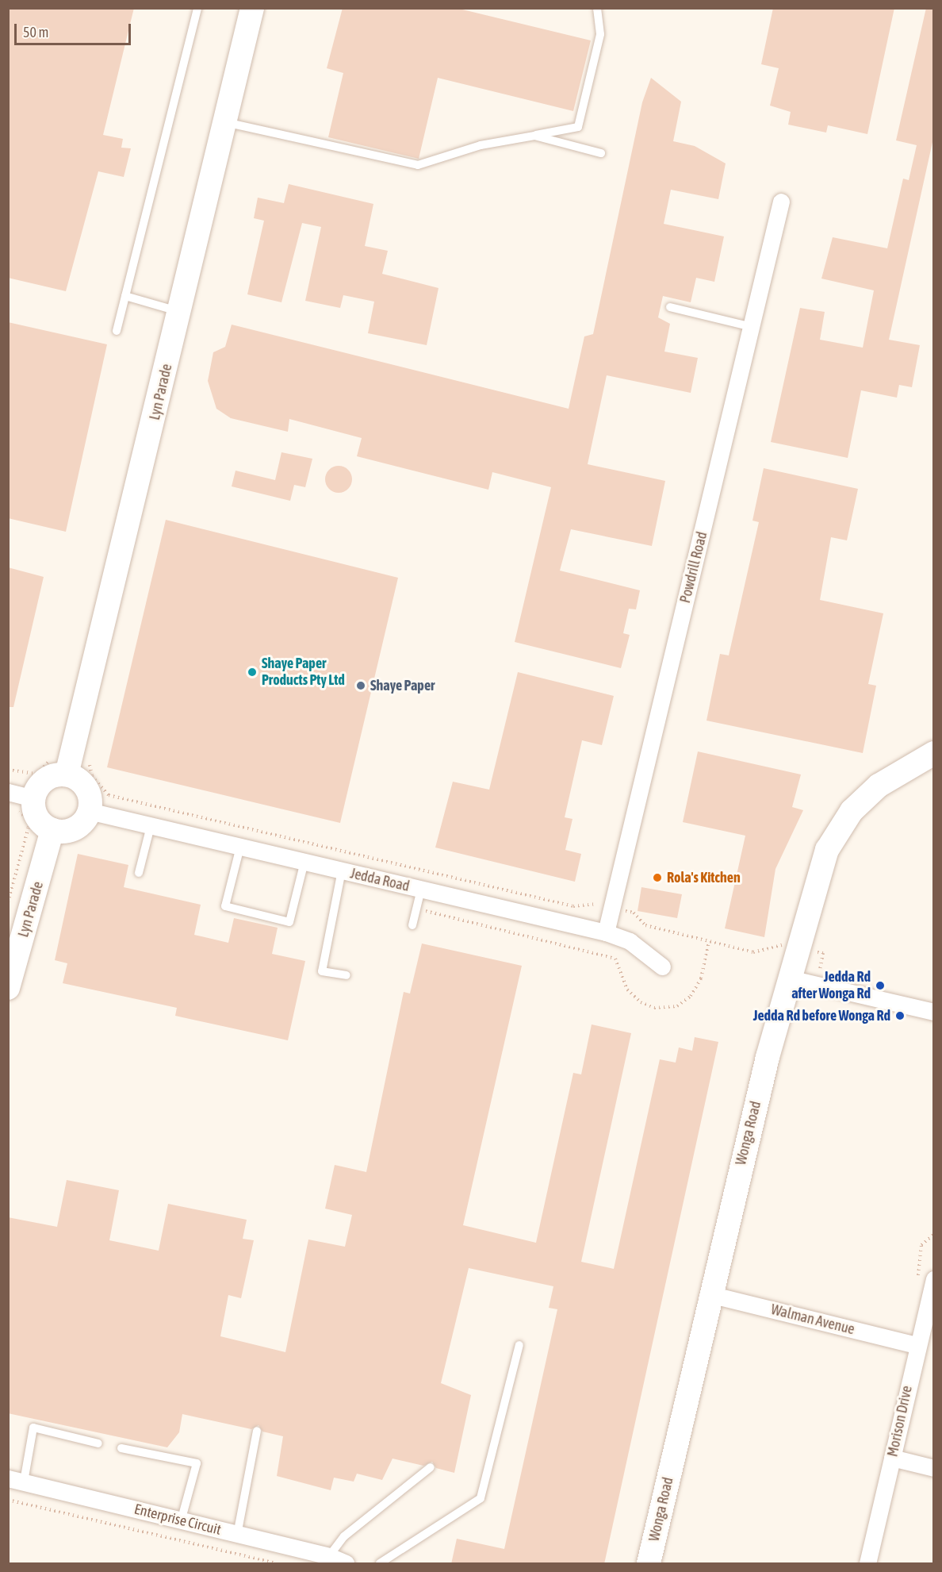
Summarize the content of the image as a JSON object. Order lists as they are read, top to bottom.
{
  "streets": {
    "street": [
      "Lyn Parade",
      "Powdrill Road",
      "Jedda Road",
      "Wonga Road",
      "Walman Avenue",
      "Morison Drive",
      "Enterprise Circuit"
    ]
  },
  "crossings": [
    ["Lyn Parade", "Jedda Road"],
    ["Powdrill Road", "Jedda Road"],
    ["Wonga Road", "Walman Avenue"],
    ["Walman Avenue", "Morison Drive"]
  ],
  "places": [
    "Shaye Paper Products Pty Ltd",
    "Shaye Paper",
    "Rola's Kitchen",
    "Jedda Rd after Wonga Rd",
    "Jedda Rd before Wonga Rd"
  ],
  "scale_bar": "50 m"
}
